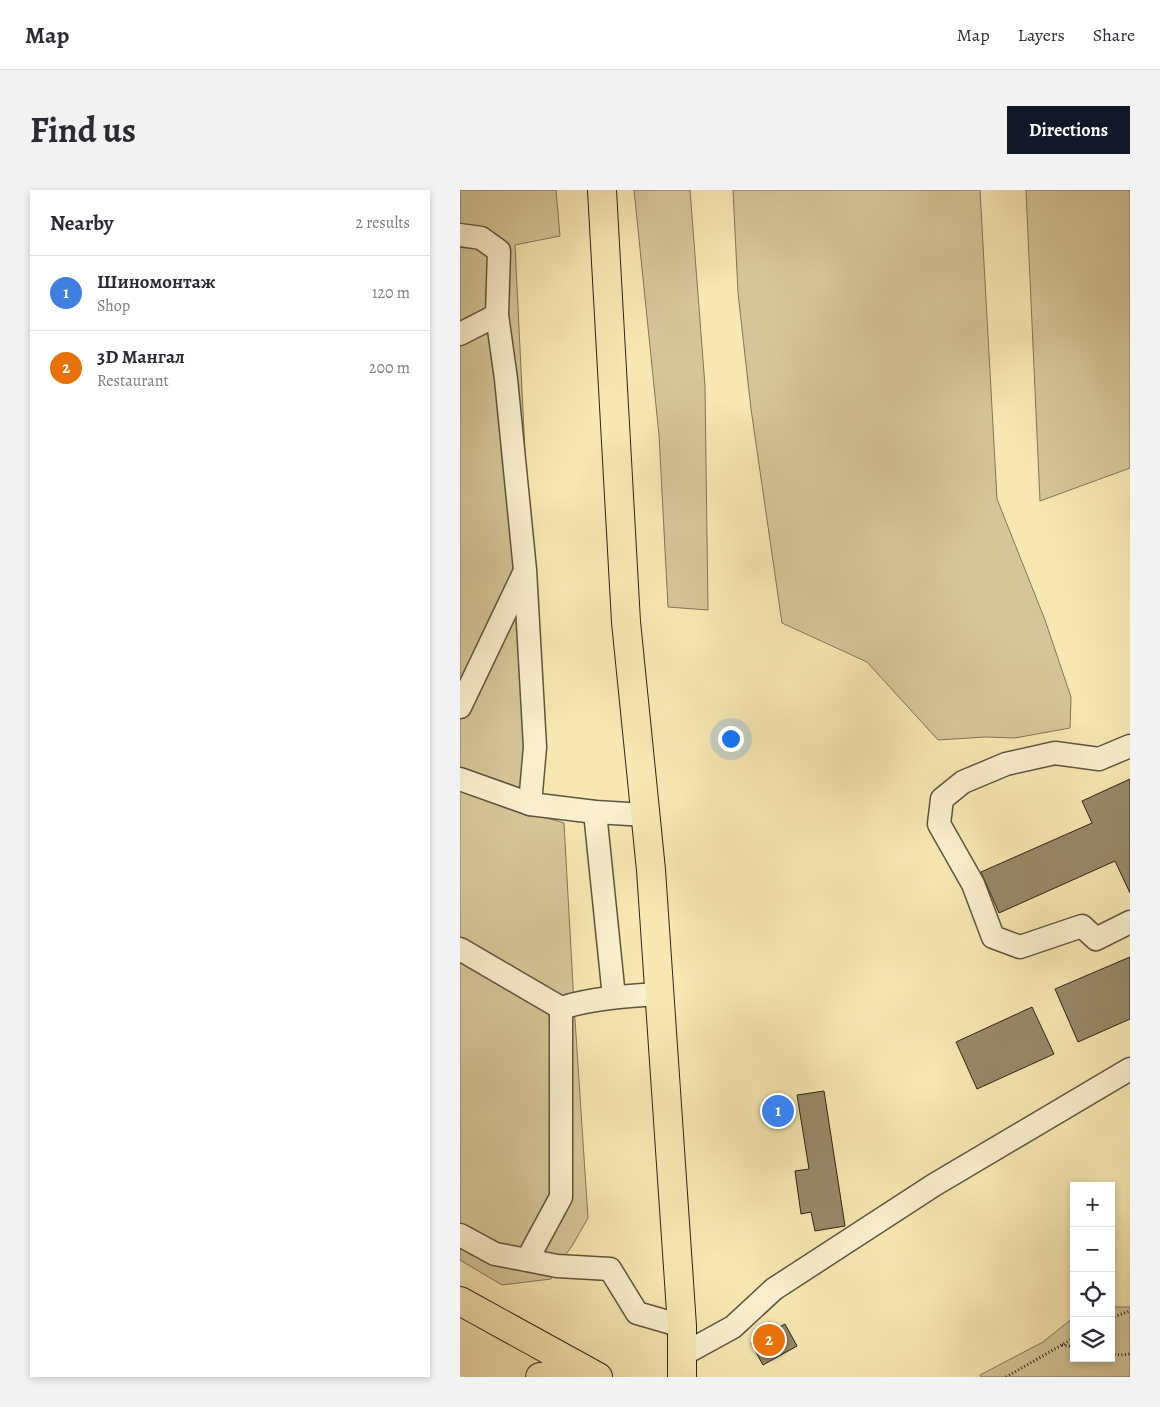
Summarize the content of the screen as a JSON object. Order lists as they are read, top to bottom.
{
  "page": {
    "header": "Map",
    "nav": ["Map", "Layers", "Share"],
    "title": "Find us",
    "buttons": "Directions",
    "heading": ["Nearby", "2 results"],
    "list": [
      {
        "mark": "1",
        "name": "Шиномонтаж",
        "note": "Shop",
        "value": "120 m"
      },
      {
        "mark": "2",
        "name": "3D Мангал",
        "note": "Restaurant",
        "value": "200 m"
      }
    ],
    "pins": ["1", "2"],
    "map_buttons": ["+", "−"]
  }
}
